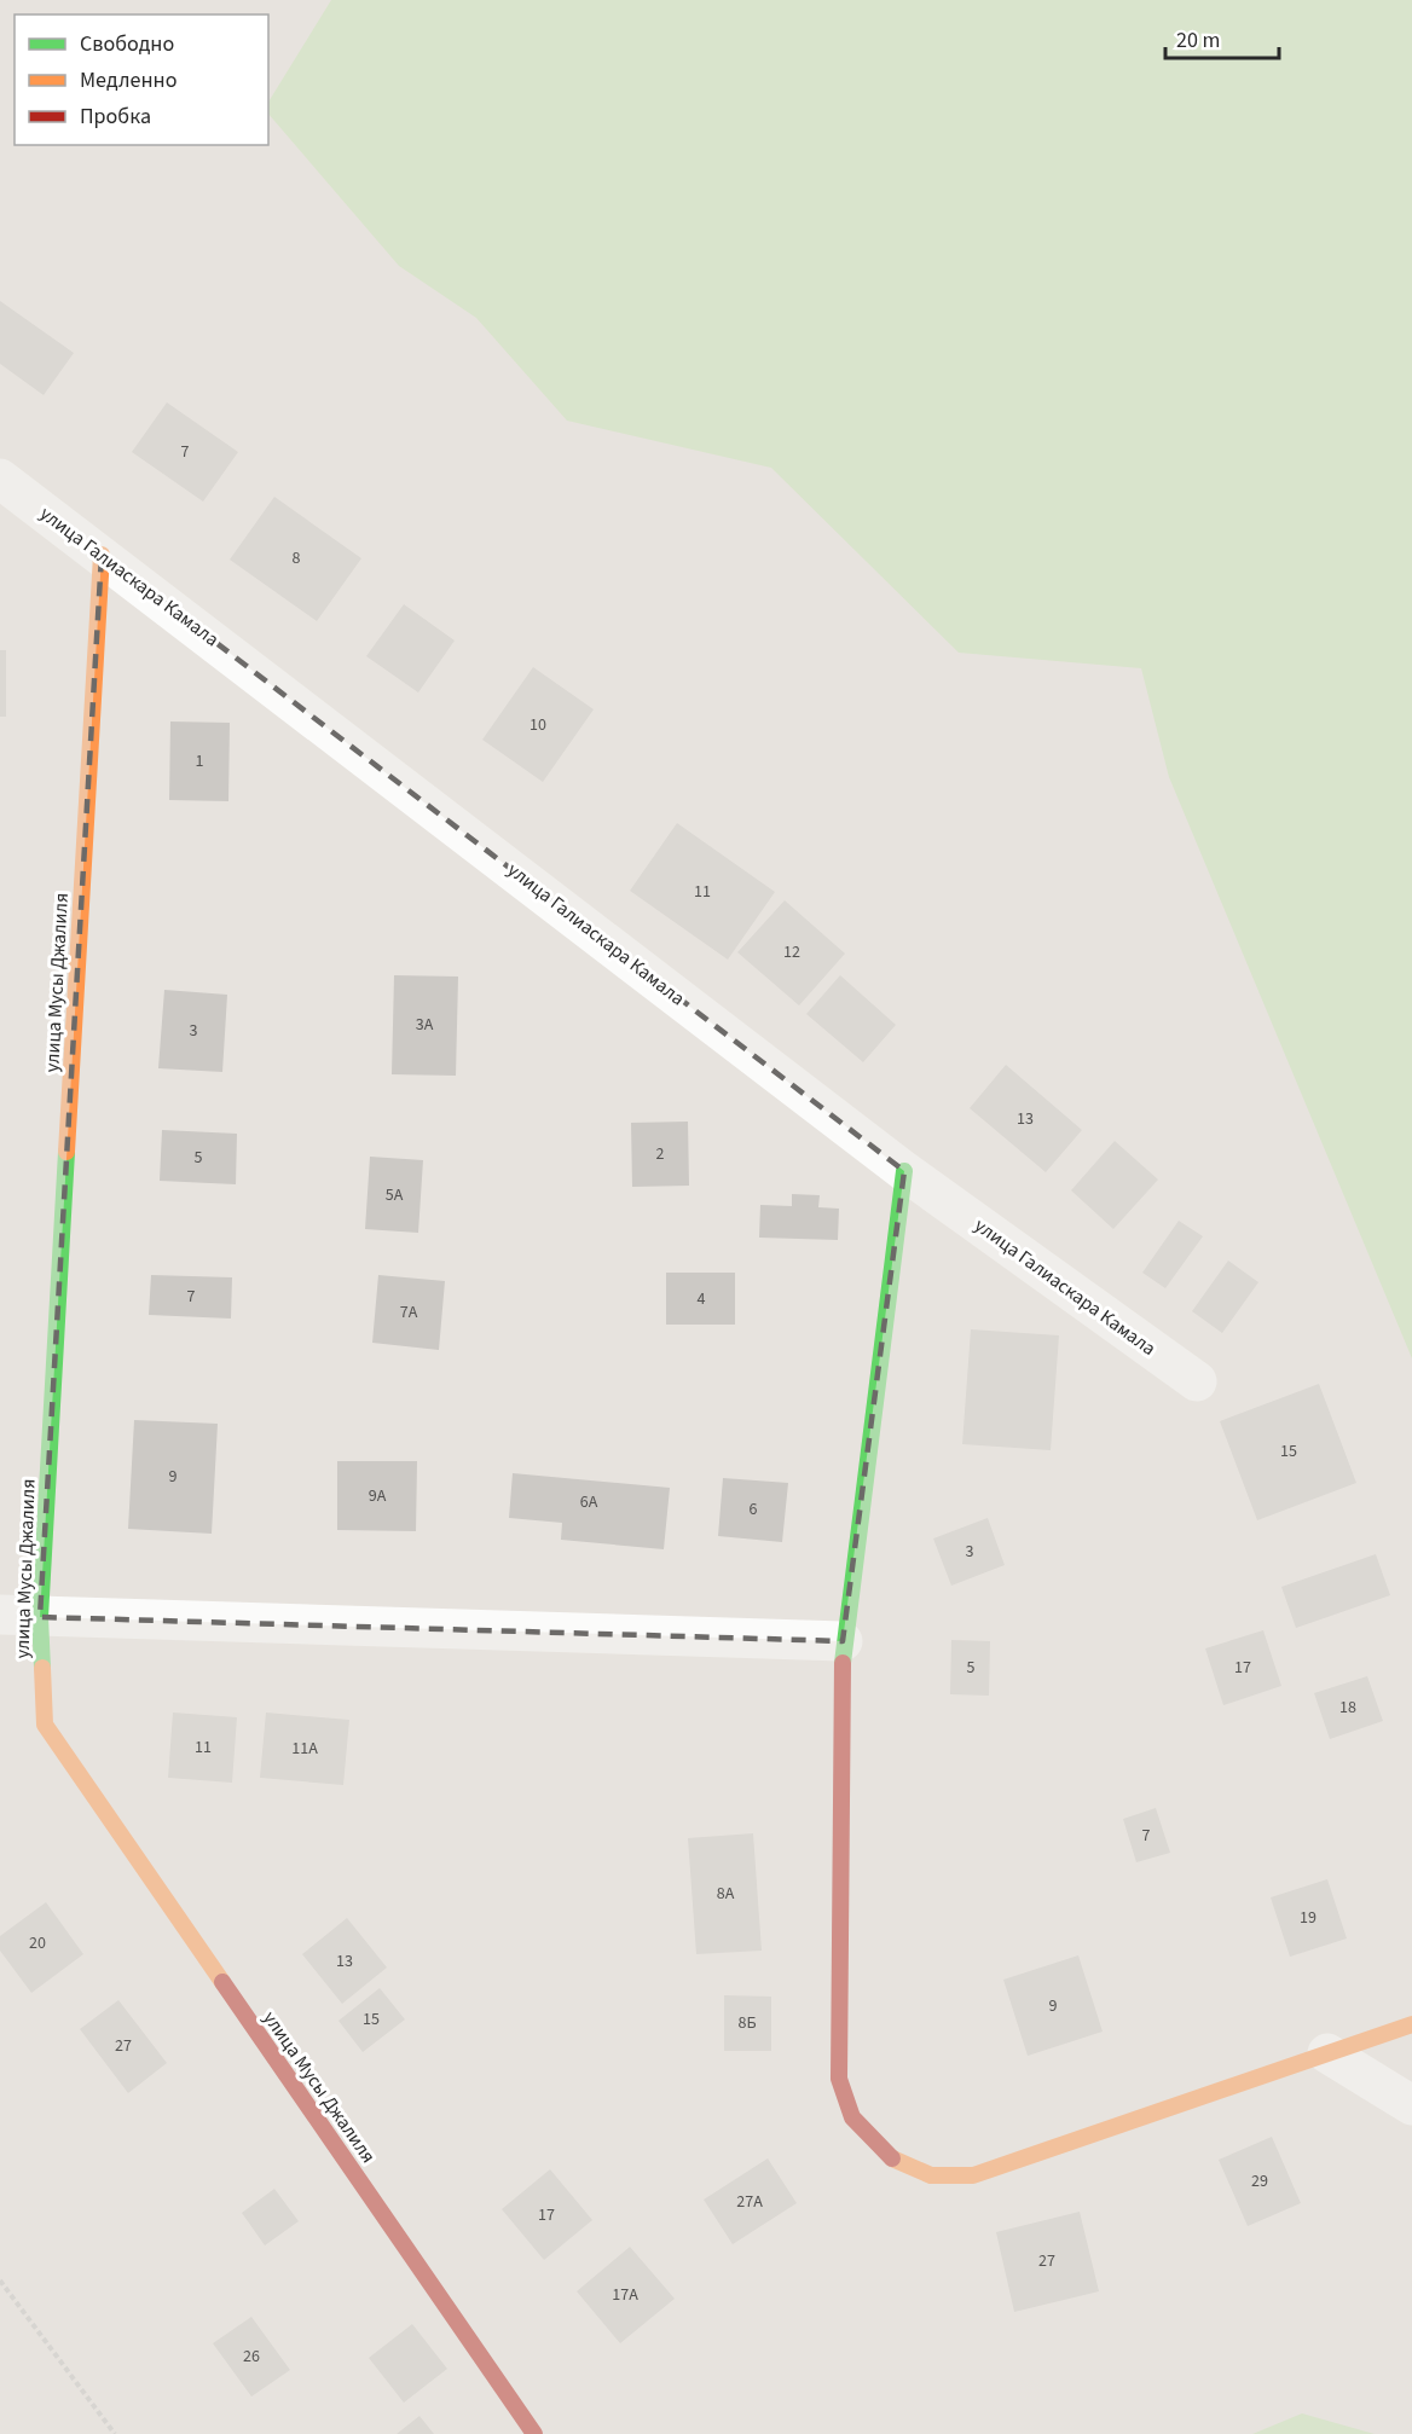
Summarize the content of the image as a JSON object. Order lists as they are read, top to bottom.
{
  "streets": {
    "street": ["улица Галиаскара Камала", "улица Мусы Джалиля"]
  },
  "crossings": [
    ["улица Галиаскара Камала", "улица Мусы Джалиля"]
  ],
  "house_numbers": [
    "7",
    "8",
    "10",
    "1",
    "11",
    "12",
    "3А",
    "3",
    "13",
    "2",
    "5",
    "5А",
    "7",
    "4",
    "7А",
    "15",
    "9",
    "9А",
    "6А",
    "6",
    "3",
    "5",
    "17",
    "18",
    "11",
    "11А",
    "7",
    "8А",
    "19",
    "20",
    "13",
    "9",
    "15",
    "8Б",
    "27",
    "29",
    "27А",
    "17",
    "27",
    "17А",
    "26"
  ],
  "legend": ["Свободно", "Медленно", "Пробка"],
  "scale_bar": "20 m"
}
